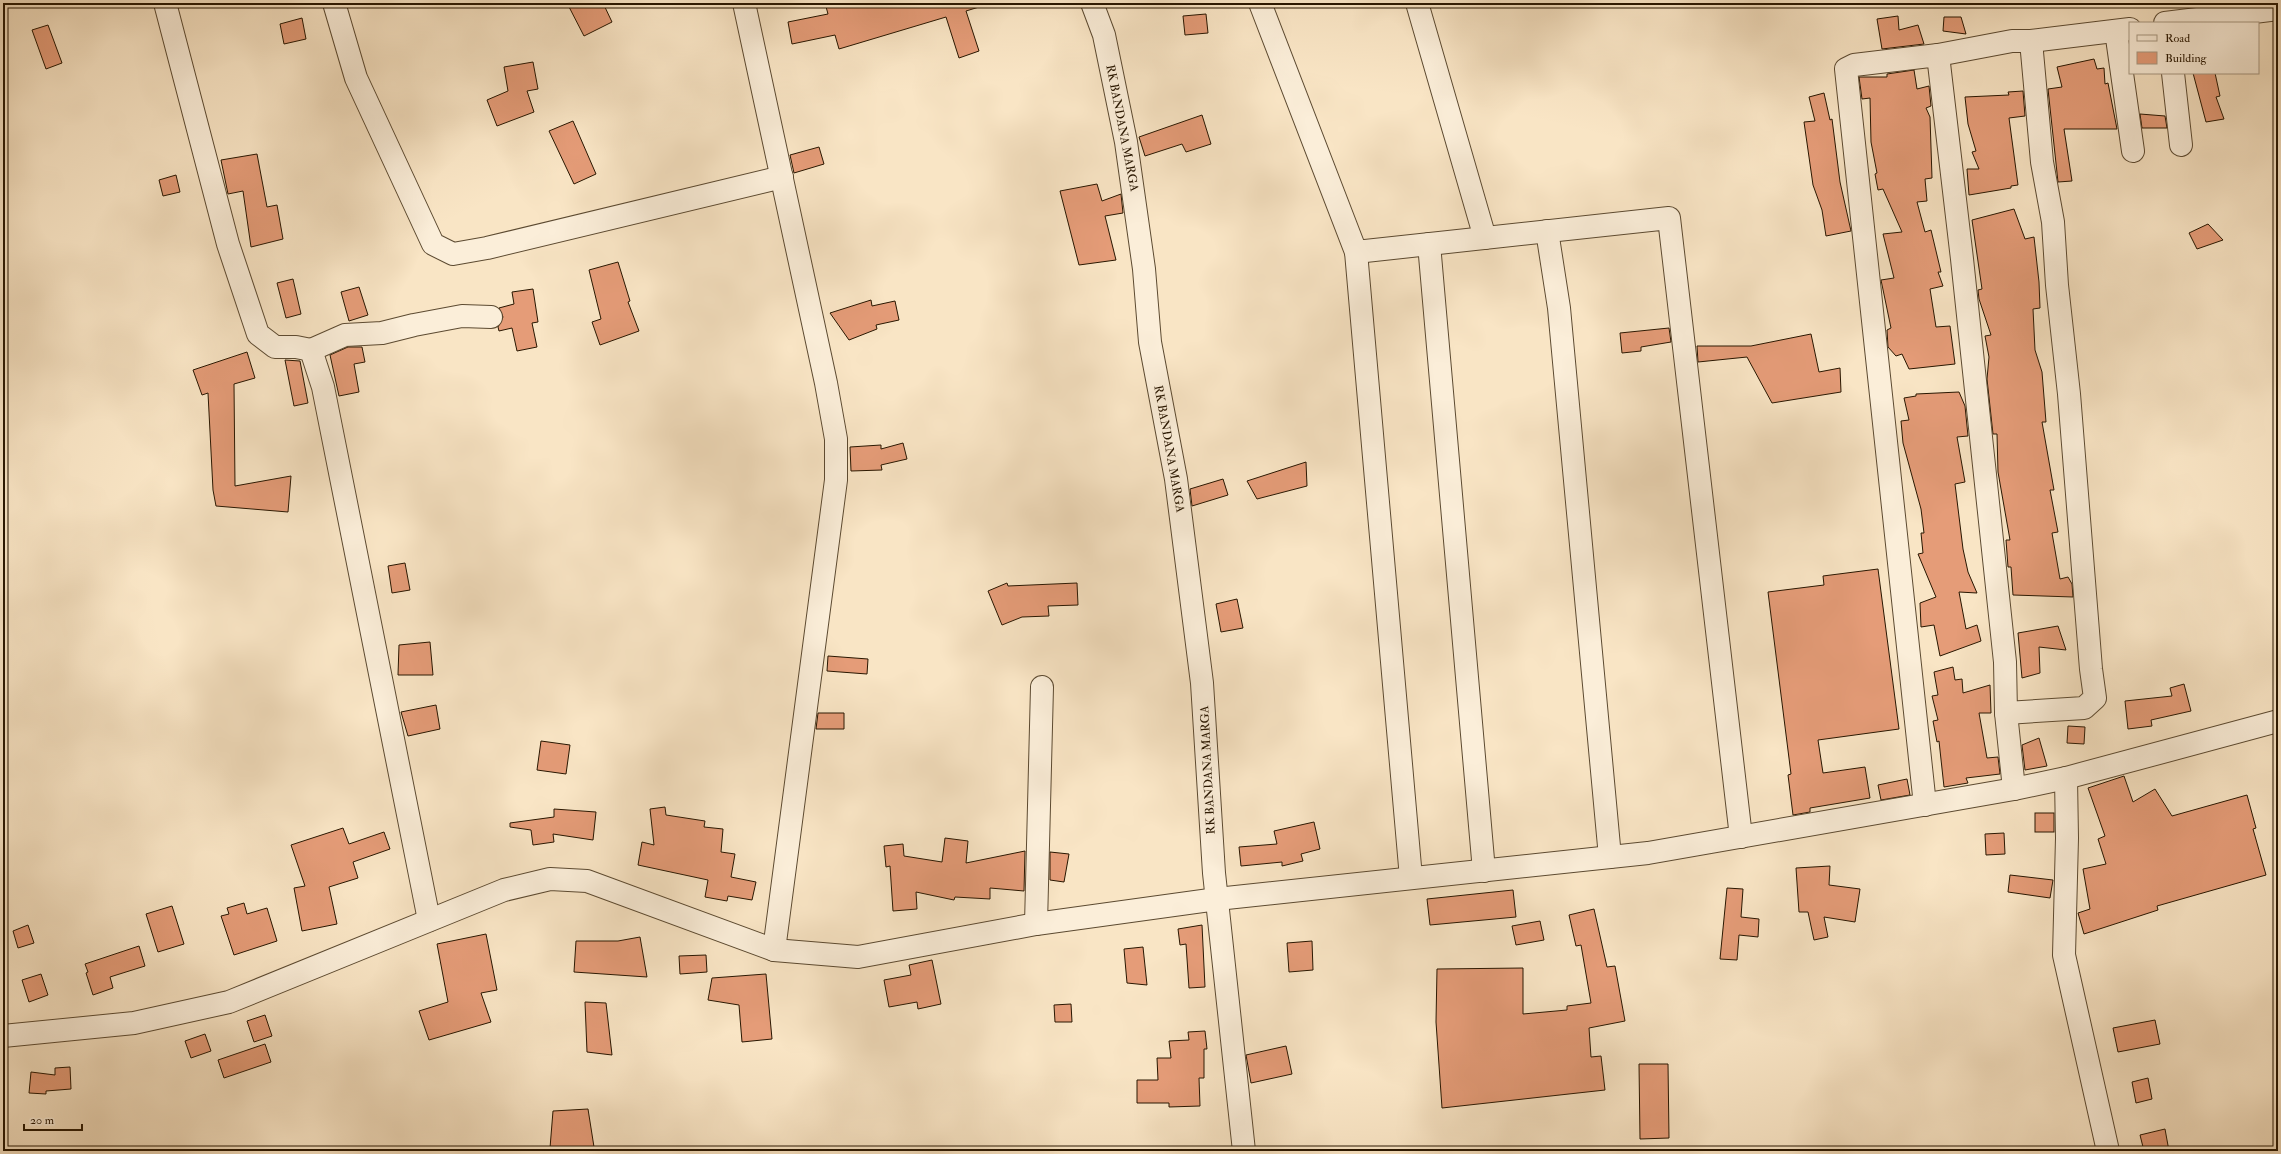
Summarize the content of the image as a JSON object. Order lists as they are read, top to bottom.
{
  "streets": {
    "street": ["RK BANDANA MARGA"]
  },
  "legend": ["Road", "Building"],
  "scale_bar": "20 m"
}
